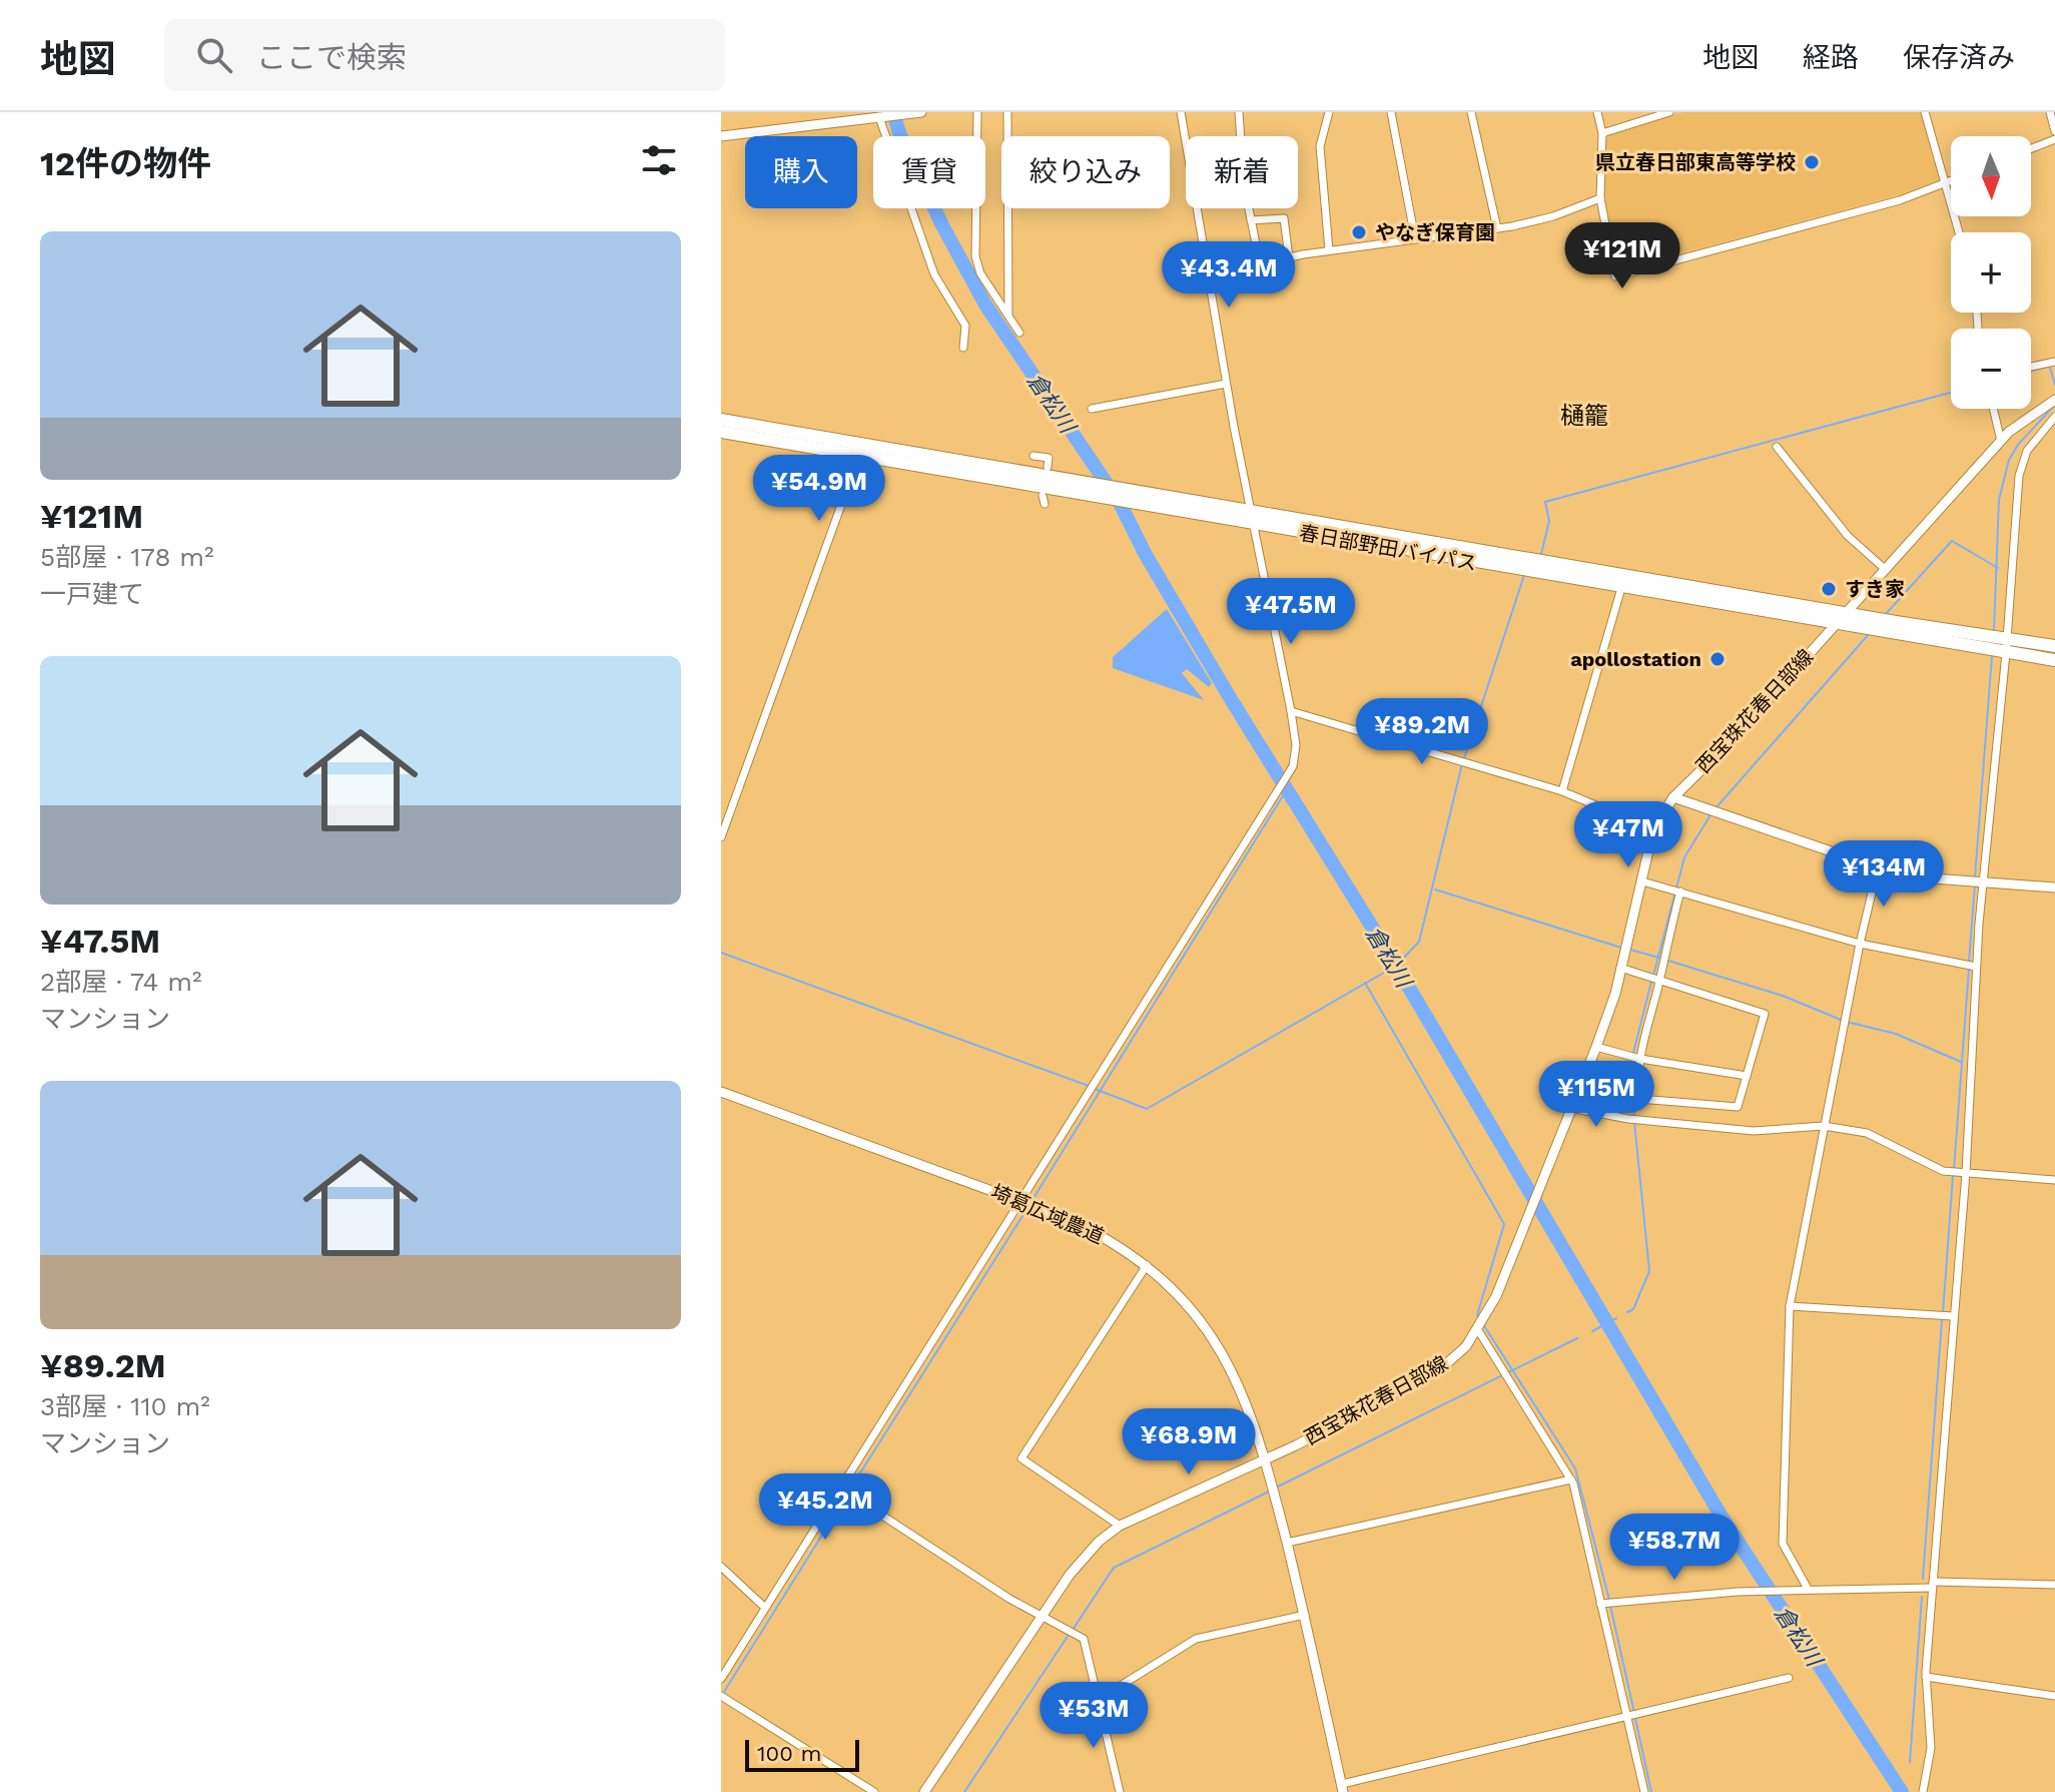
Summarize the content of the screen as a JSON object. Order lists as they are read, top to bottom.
{
  "streets": {
    "highway": ["春日部野田バイパス"],
    "main road": ["西宝珠花春日部線", "埼葛広域農道"]
  },
  "crossings": [
    ["春日部野田バイパス", "西宝珠花春日部線"],
    ["西宝珠花春日部線", "埼葛広域農道"]
  ],
  "districts": ["樋籠"],
  "water": ["倉松川"],
  "places": [
    "県立春日部東高等学校",
    "やなぎ保育園",
    "すき家",
    "apollostation"
  ],
  "scale_bar": "100 m",
  "north": "bottom",
  "page": {
    "header": "地図",
    "search": "ここで検索",
    "nav": ["地図", "経路", "保存済み"],
    "heading": "12件の物件",
    "map_buttons": ["+", "−"],
    "chip": [
      "購入",
      "賃貸",
      "絞り込み",
      "新着"
    ],
    "list": [
      {
        "name": "¥121M",
        "note": "5部屋 · 178 m² · 一戸建て"
      },
      {
        "name": "¥47.5M",
        "note": "2部屋 · 74 m² · マンション"
      },
      {
        "name": "¥89.2M",
        "note": "3部屋 · 110 m² · マンション"
      }
    ],
    "price": [
      "¥121M",
      "¥43.4M",
      "¥54.9M",
      "¥47.5M",
      "¥89.2M",
      "¥47M",
      "¥134M",
      "¥115M",
      "¥68.9M",
      "¥45.2M",
      "¥58.7M",
      "¥53M"
    ],
    "scale": "100 m"
  }
}
